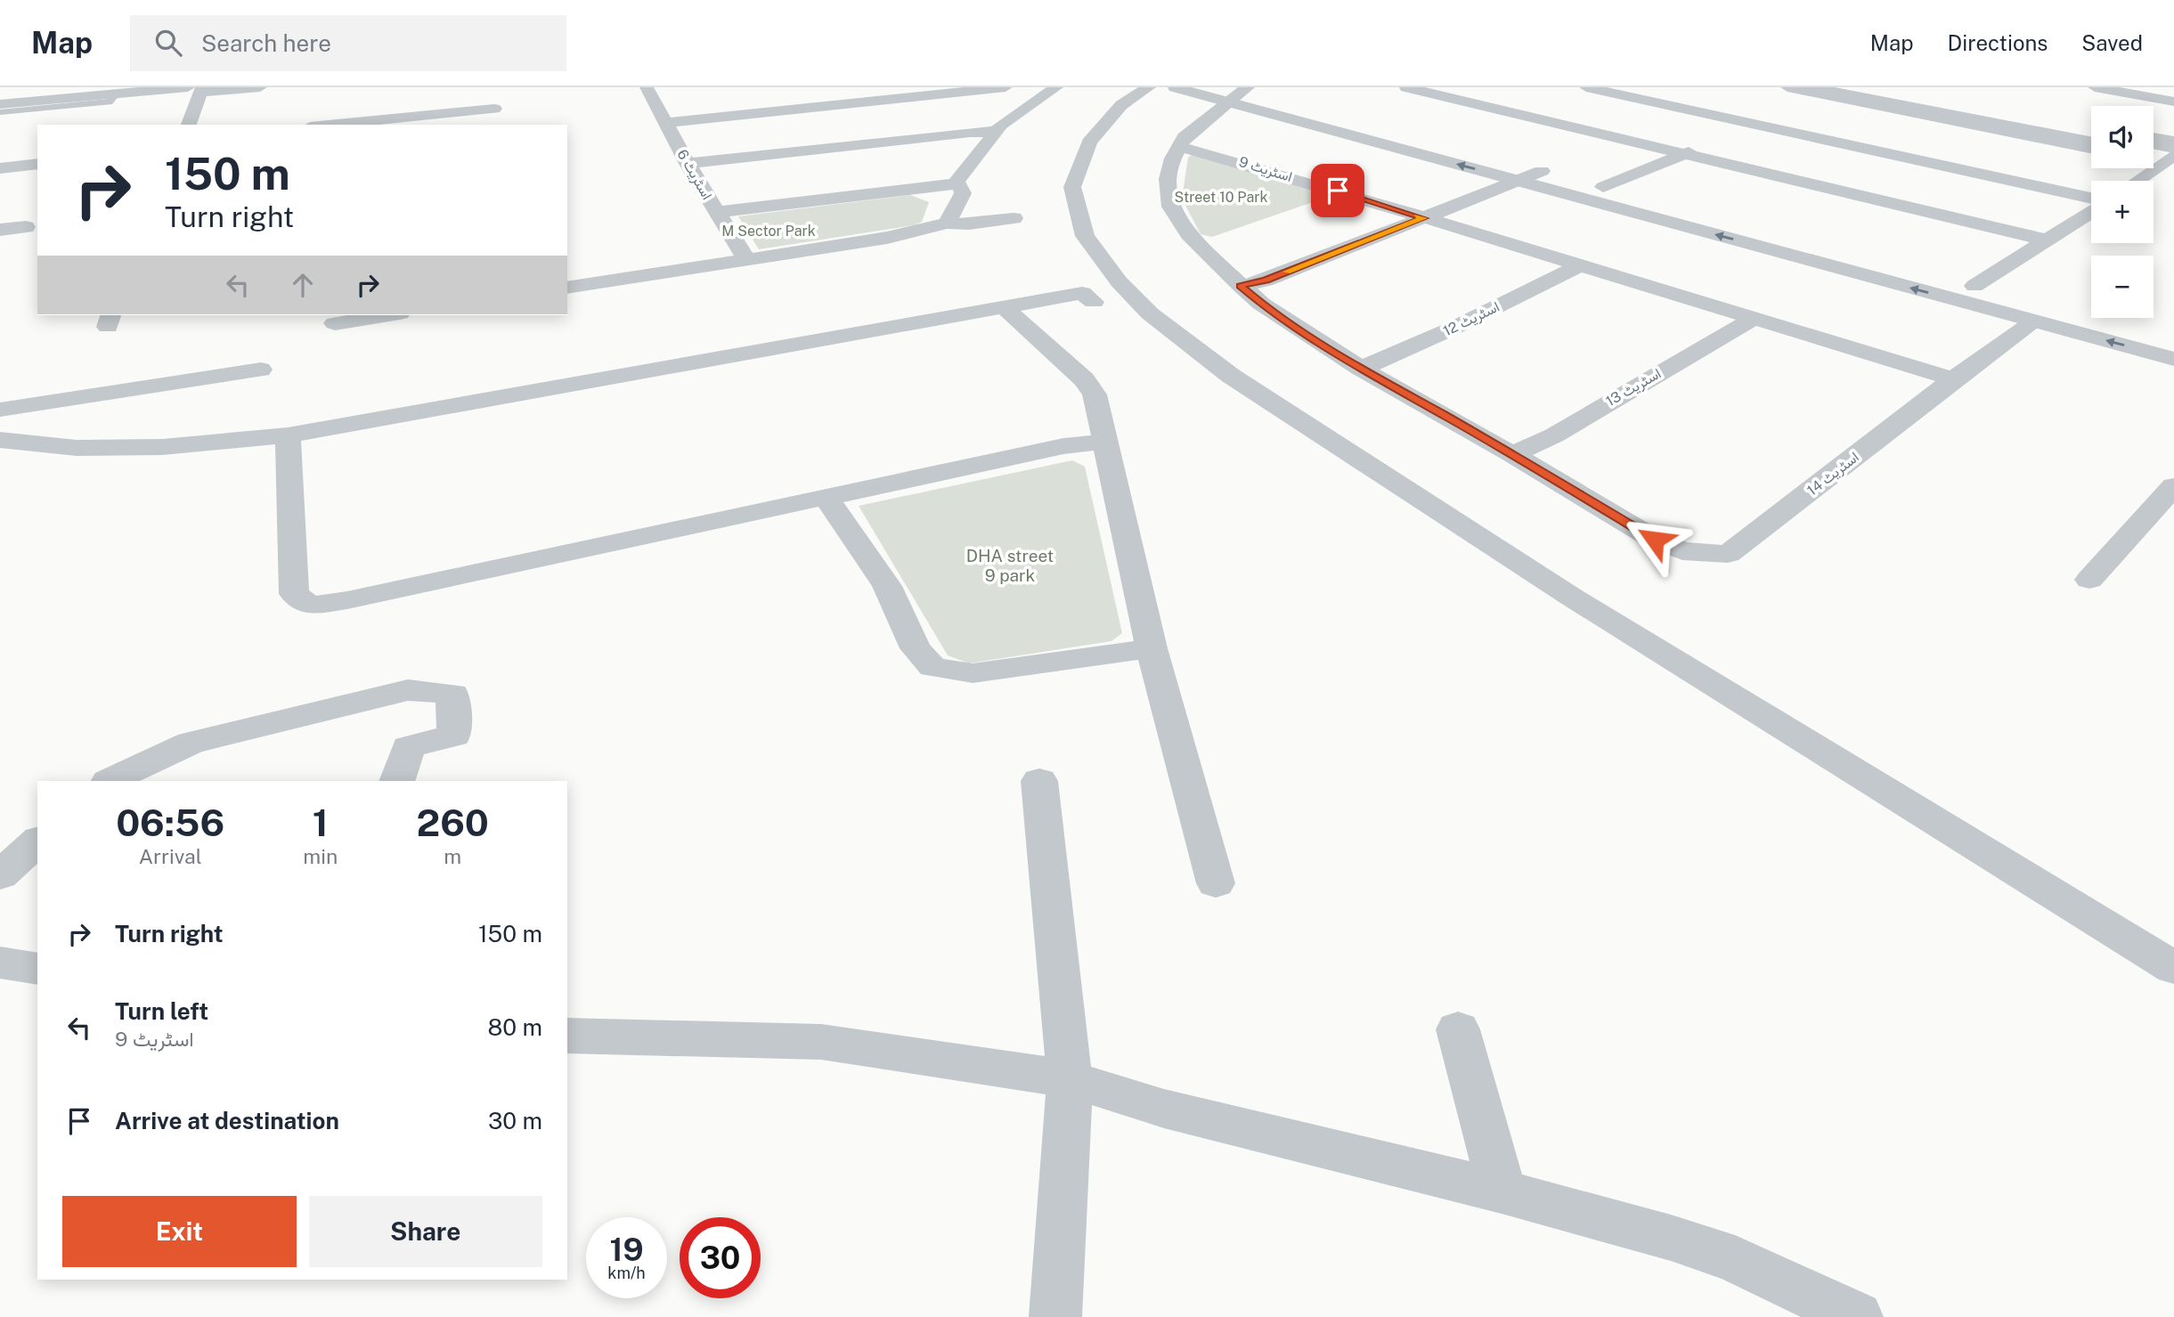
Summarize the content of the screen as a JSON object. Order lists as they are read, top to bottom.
{
  "streets": {
    "street": [
      "اسٹریٹ 9",
      "اسٹریٹ 6",
      "اسٹریٹ 12",
      "اسٹریٹ 13",
      "اسٹریٹ 14"
    ]
  },
  "crossings": [
    ["اسٹریٹ 9", "اسٹریٹ 12"],
    ["اسٹریٹ 9", "اسٹریٹ 13"],
    ["اسٹریٹ 9", "اسٹریٹ 14"],
    ["اسٹریٹ 13", "اسٹریٹ 14"]
  ],
  "parks": ["Street 10 Park", "M Sector Park", "DHA street 9 park"],
  "page": {
    "header": "Map",
    "search": "Search here",
    "nav": ["Map", "Directions", "Saved"],
    "map_buttons": ["+", "−"],
    "turn": ["150 m", "Turn right"],
    "eta": [
      "06:56",
      "Arrival",
      "1",
      "min",
      "260",
      "m"
    ],
    "list": [
      {
        "name": "Turn right",
        "value": "150 m"
      },
      {
        "name": "Turn left",
        "note": "اسٹریٹ 9",
        "value": "80 m"
      },
      {
        "name": "Arrive at destination",
        "value": "30 m"
      }
    ],
    "buttons": ["Exit", "Share"],
    "speed": "19 km/h",
    "limit": "30"
  }
}
